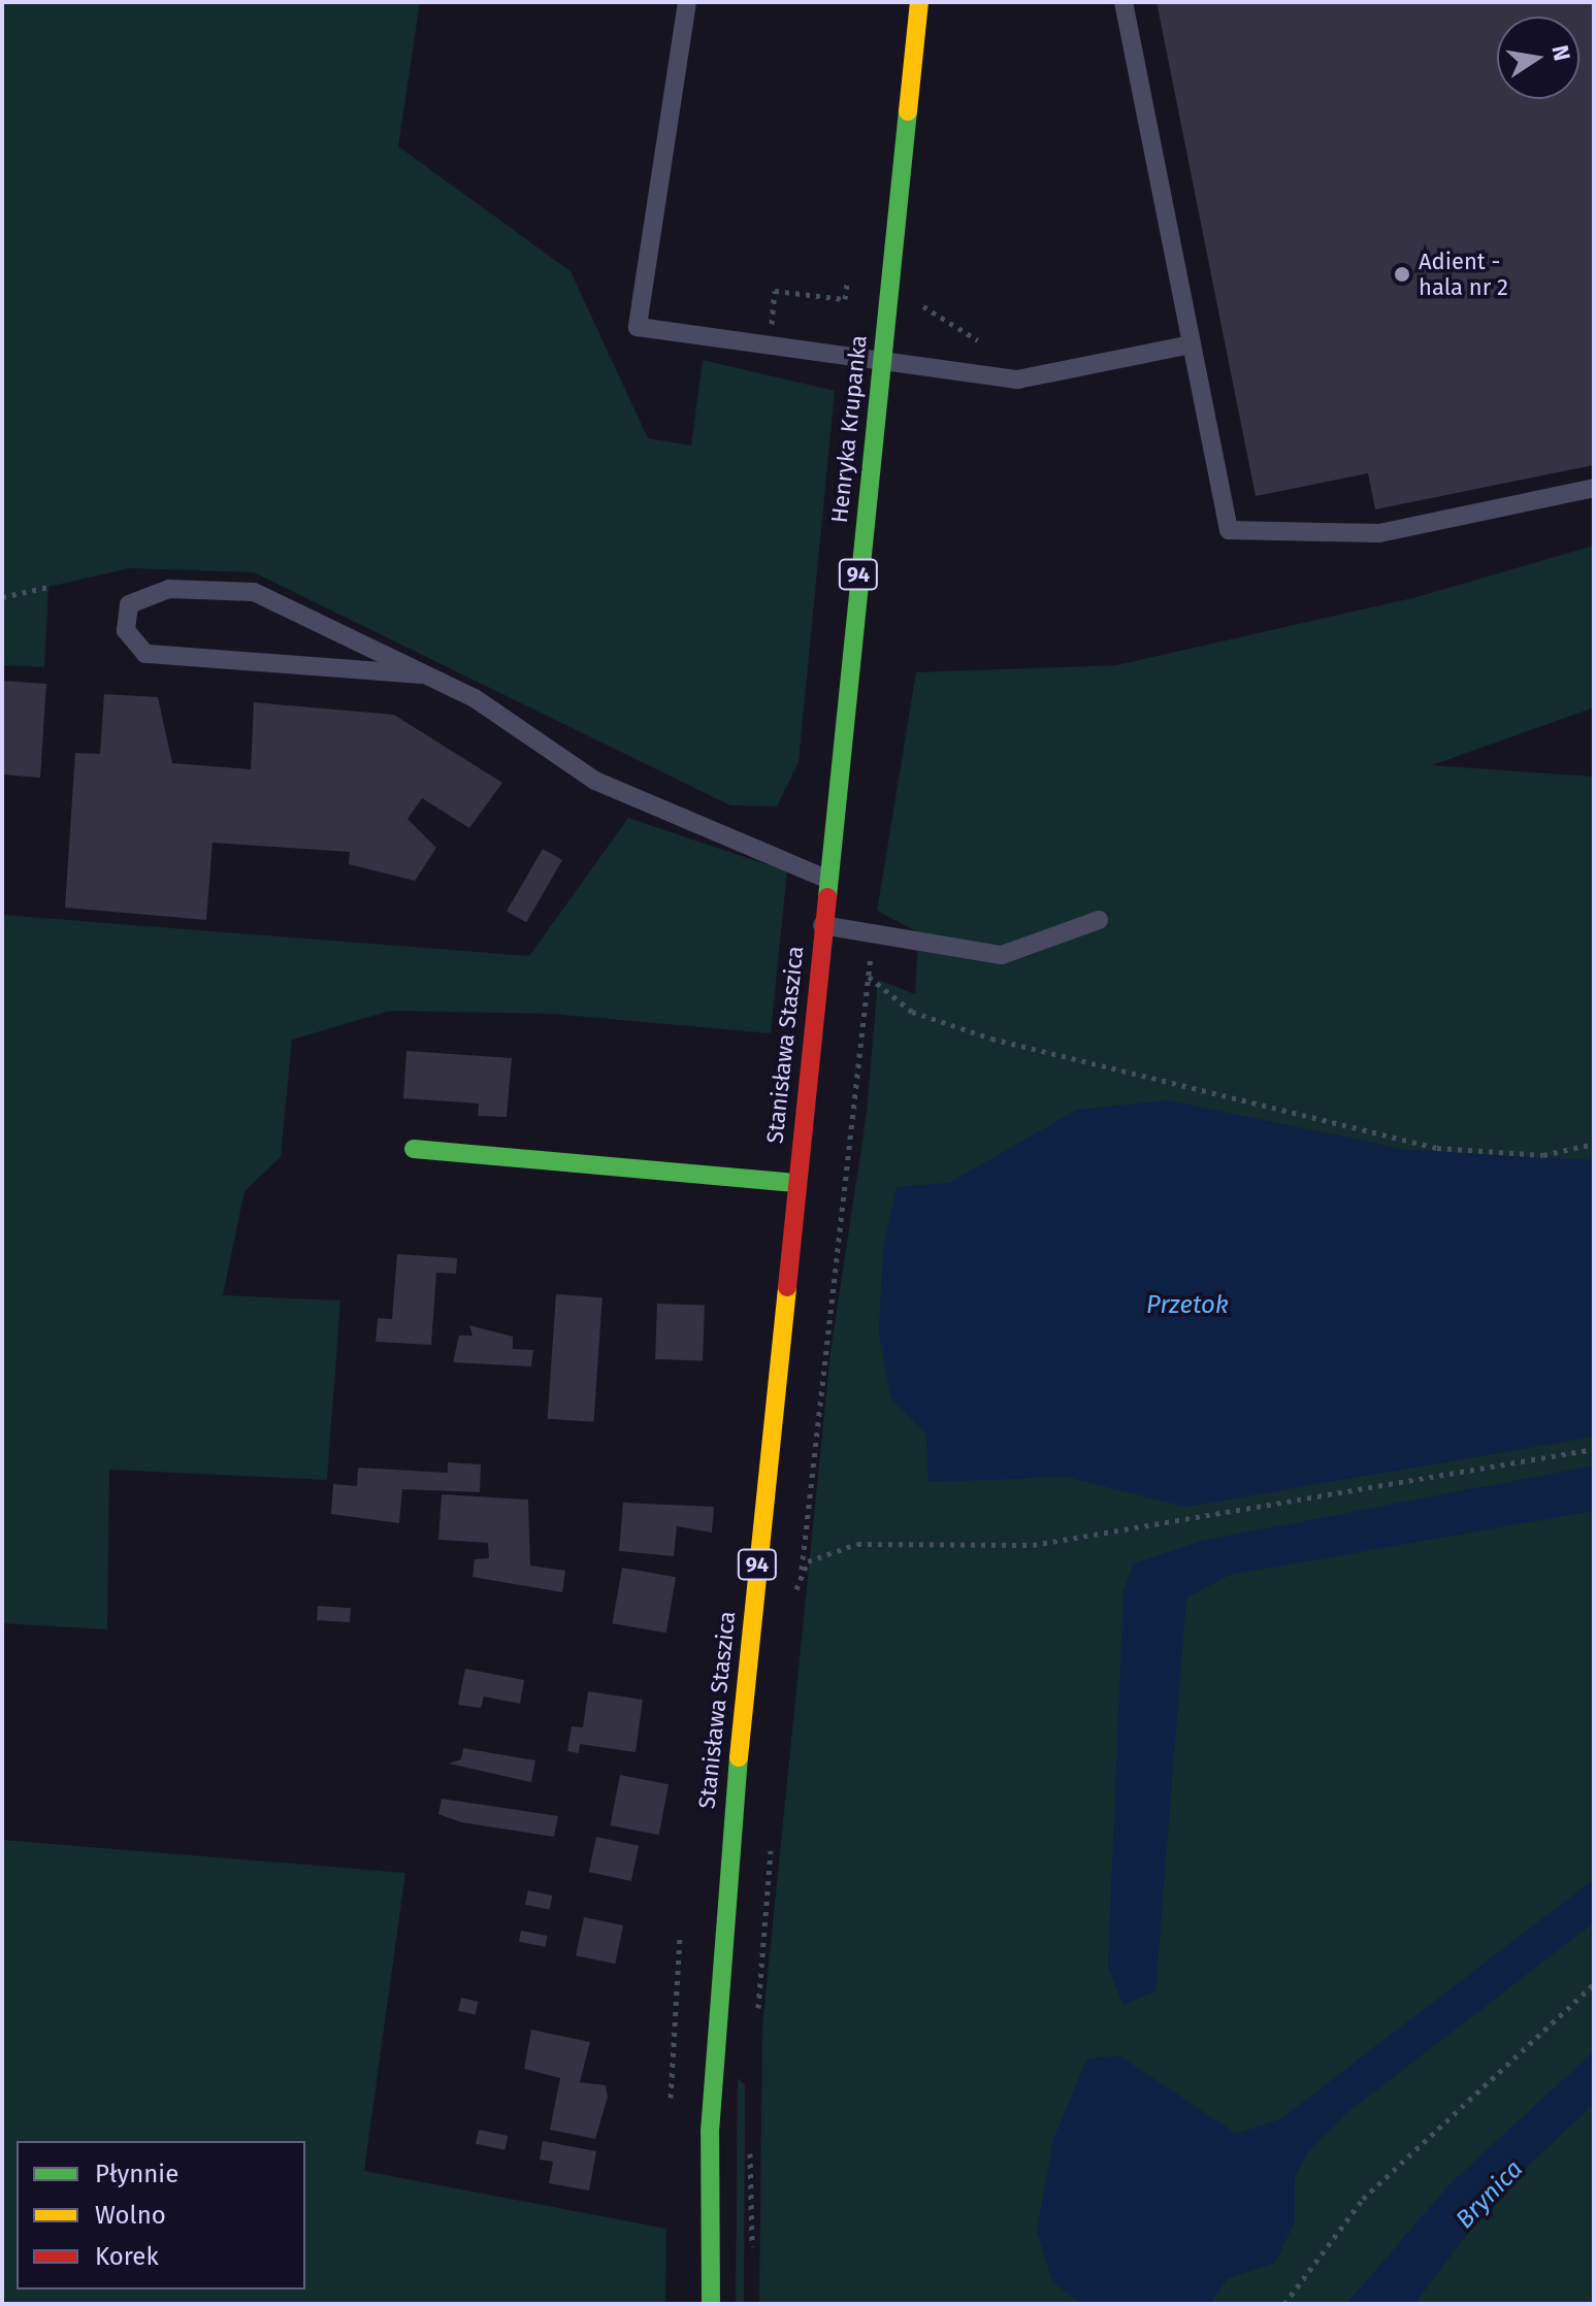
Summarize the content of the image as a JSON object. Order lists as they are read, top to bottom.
{
  "streets": {
    "main road": ["Henryka Krupanka", "94", "Stanisława Staszica"]
  },
  "crossings": [
    ["Henryka Krupanka", "Stanisława Staszica"]
  ],
  "water": ["Przetok", "Brynica"],
  "places": ["Adient - hala nr 2"],
  "legend": ["Płynnie", "Wolno", "Korek"],
  "north": "right"
}
